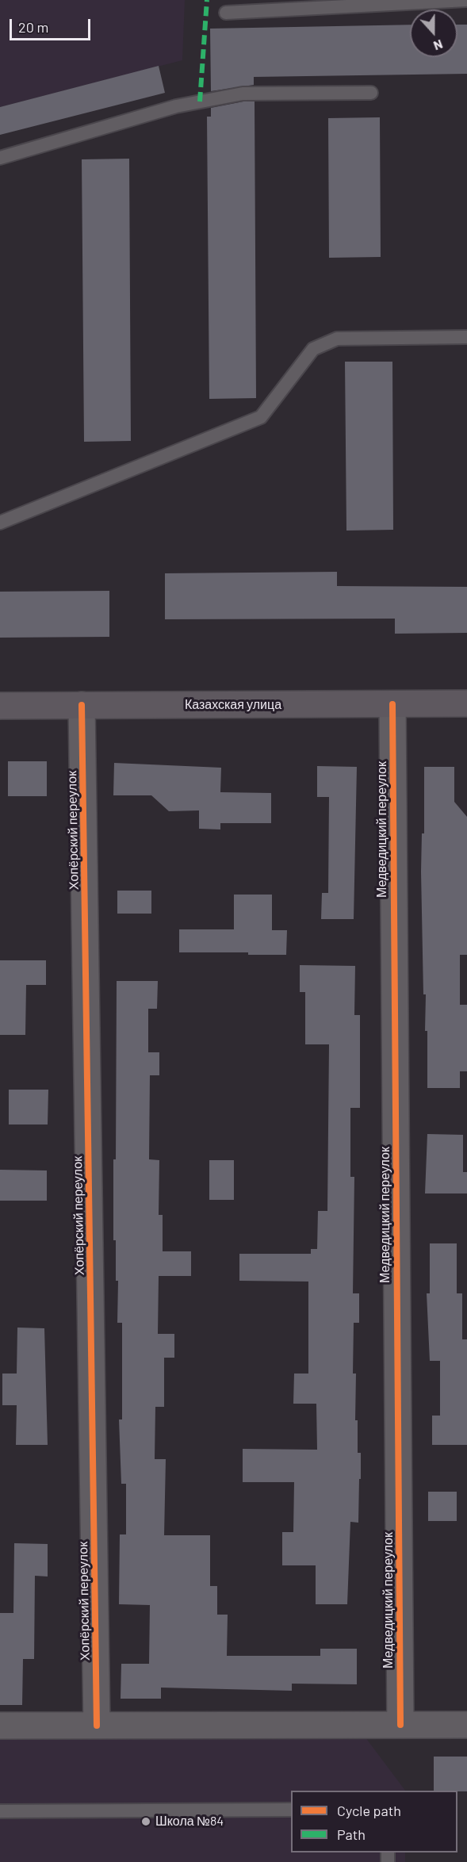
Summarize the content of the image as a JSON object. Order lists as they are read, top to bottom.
{
  "streets": {
    "main road": ["Казахская улица"],
    "street": ["Медведицкий переулок", "Хопёрский переулок"]
  },
  "crossings": [
    ["Казахская улица", "Медведицкий переулок"],
    ["Казахская улица", "Хопёрский переулок"]
  ],
  "places": ["Школа №84"],
  "legend": ["Cycle path", "Path"],
  "scale_bar": "20 m",
  "north": "bottom"
}
